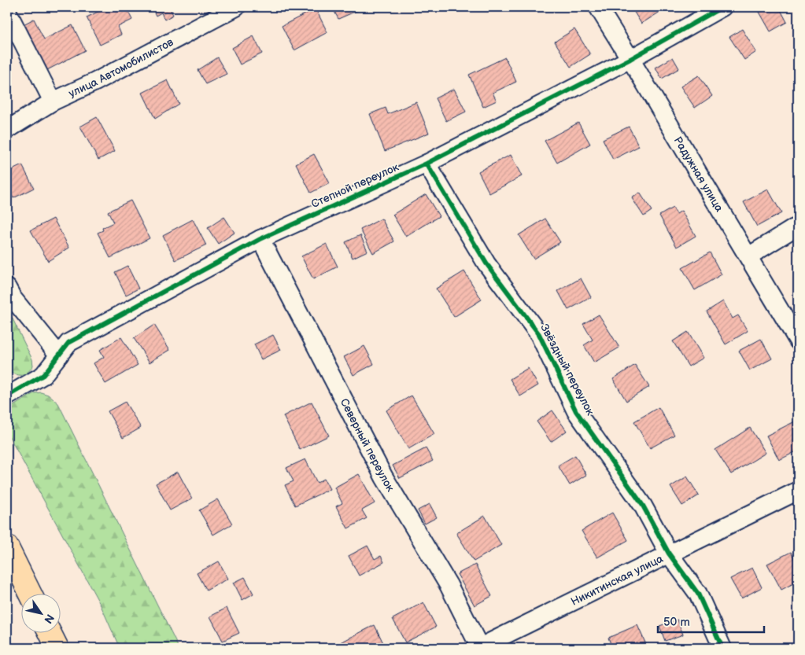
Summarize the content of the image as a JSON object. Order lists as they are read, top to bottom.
{
  "streets": {
    "street": [
      "улица Автомобилистов",
      "Радужная улица",
      "Степной переулок",
      "Звёздный переулок",
      "Северный переулок",
      "Никитинская улица"
    ]
  },
  "crossings": [
    ["Радужная улица", "Степной переулок"],
    ["Степной переулок", "Звёздный переулок"],
    ["Степной переулок", "Северный переулок"],
    ["Звёздный переулок", "Никитинская улица"],
    ["Северный переулок", "Никитинская улица"]
  ],
  "scale_bar": "50 m",
  "north": "bottom right"
}
